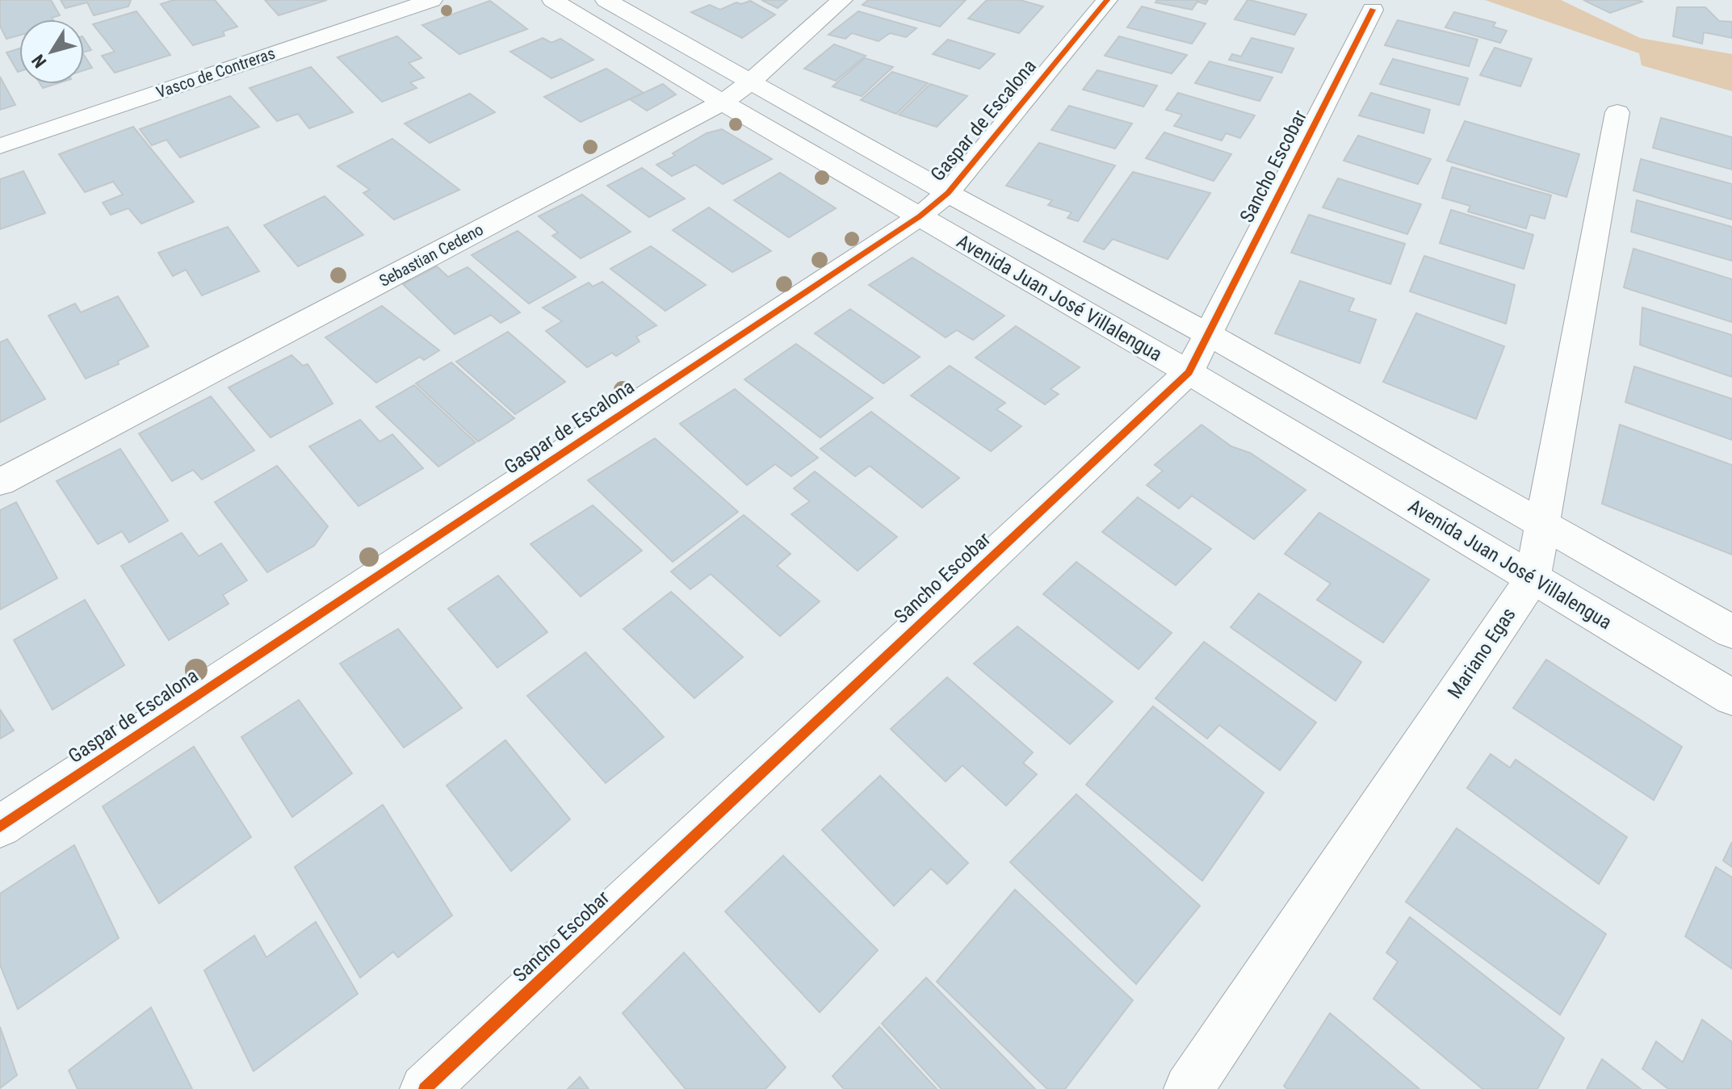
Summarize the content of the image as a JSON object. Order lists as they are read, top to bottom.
{
  "streets": {
    "street": [
      "Vasco de Contreras",
      "Gaspar de Escalona",
      "Sancho Escobar",
      "Sebastian Cedeno",
      "Avenida Juan José Villalengua",
      "Mariano Egas"
    ]
  },
  "crossings": [
    ["Gaspar de Escalona", "Avenida Juan José Villalengua"],
    ["Sancho Escobar", "Avenida Juan José Villalengua"],
    ["Sebastian Cedeno", "Avenida Juan José Villalengua"],
    ["Avenida Juan José Villalengua", "Mariano Egas"]
  ],
  "north": "bottom left"
}
